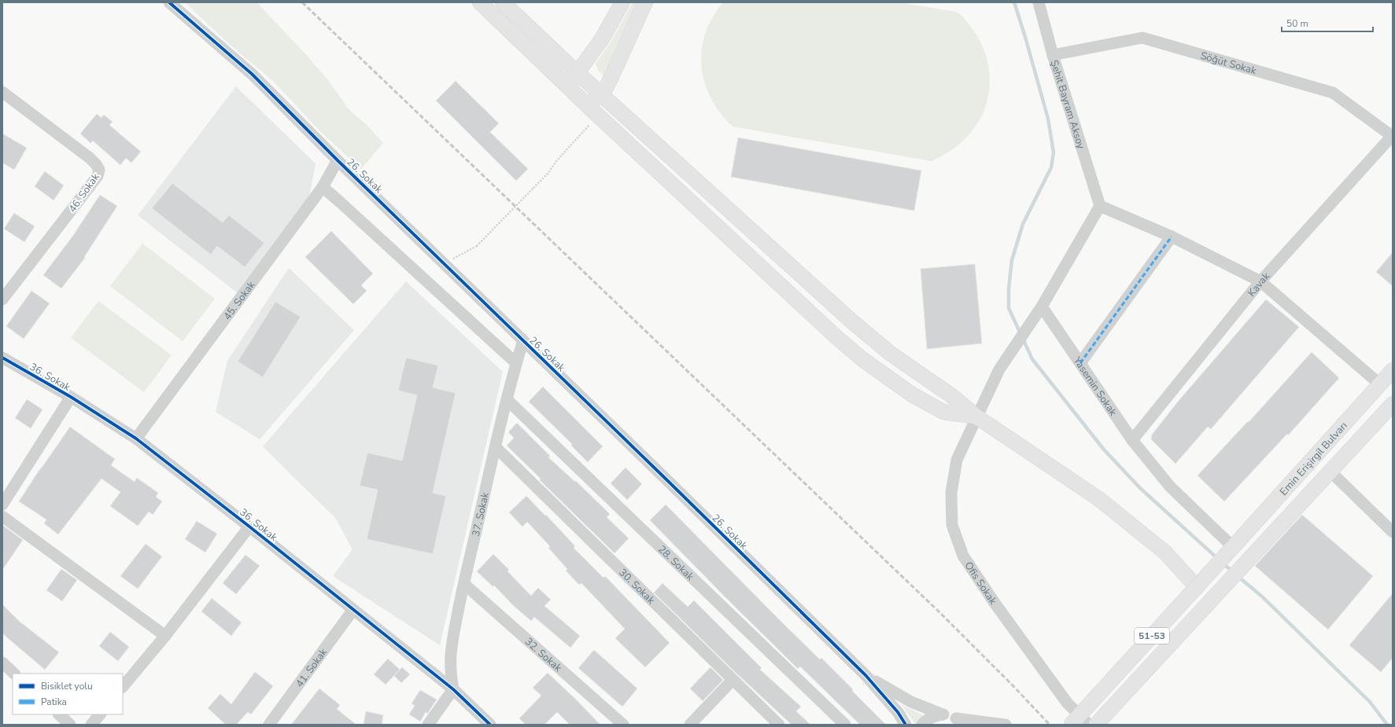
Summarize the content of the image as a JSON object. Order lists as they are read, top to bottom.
{
  "streets": {
    "main road": ["Emin Erişirgil Bulvarı", "51-53"],
    "street": [
      "Söğüt Sokak",
      "Şehit Bayram Aksoy",
      "26. Sokak",
      "46. Sokak",
      "Kavak",
      "45. Sokak",
      "36. Sokak",
      "Yasemin Sokak",
      "37. Sokak",
      "28. Sokak",
      "Ofis Sokak",
      "30. Sokak",
      "32. Sokak",
      "41. Sokak"
    ]
  },
  "crossings": [
    ["Söğüt Sokak", "Şehit Bayram Aksoy"],
    ["Söğüt Sokak", "Kavak"],
    ["26. Sokak", "45. Sokak"],
    ["26. Sokak", "37. Sokak"],
    ["Kavak", "Yasemin Sokak"],
    ["45. Sokak", "36. Sokak"],
    ["36. Sokak", "37. Sokak"],
    ["36. Sokak", "41. Sokak"],
    ["Yasemin Sokak", "Emin Erişirgil Bulvarı"],
    ["Yasemin Sokak", "Ofis Sokak"],
    ["Yasemin Sokak", "51-53"],
    ["Emin Erişirgil Bulvarı", "51-53"],
    ["37. Sokak", "28. Sokak"],
    ["37. Sokak", "30. Sokak"],
    ["37. Sokak", "32. Sokak"]
  ],
  "legend": ["Bisiklet yolu", "Patika"],
  "scale_bar": "50 m"
}
